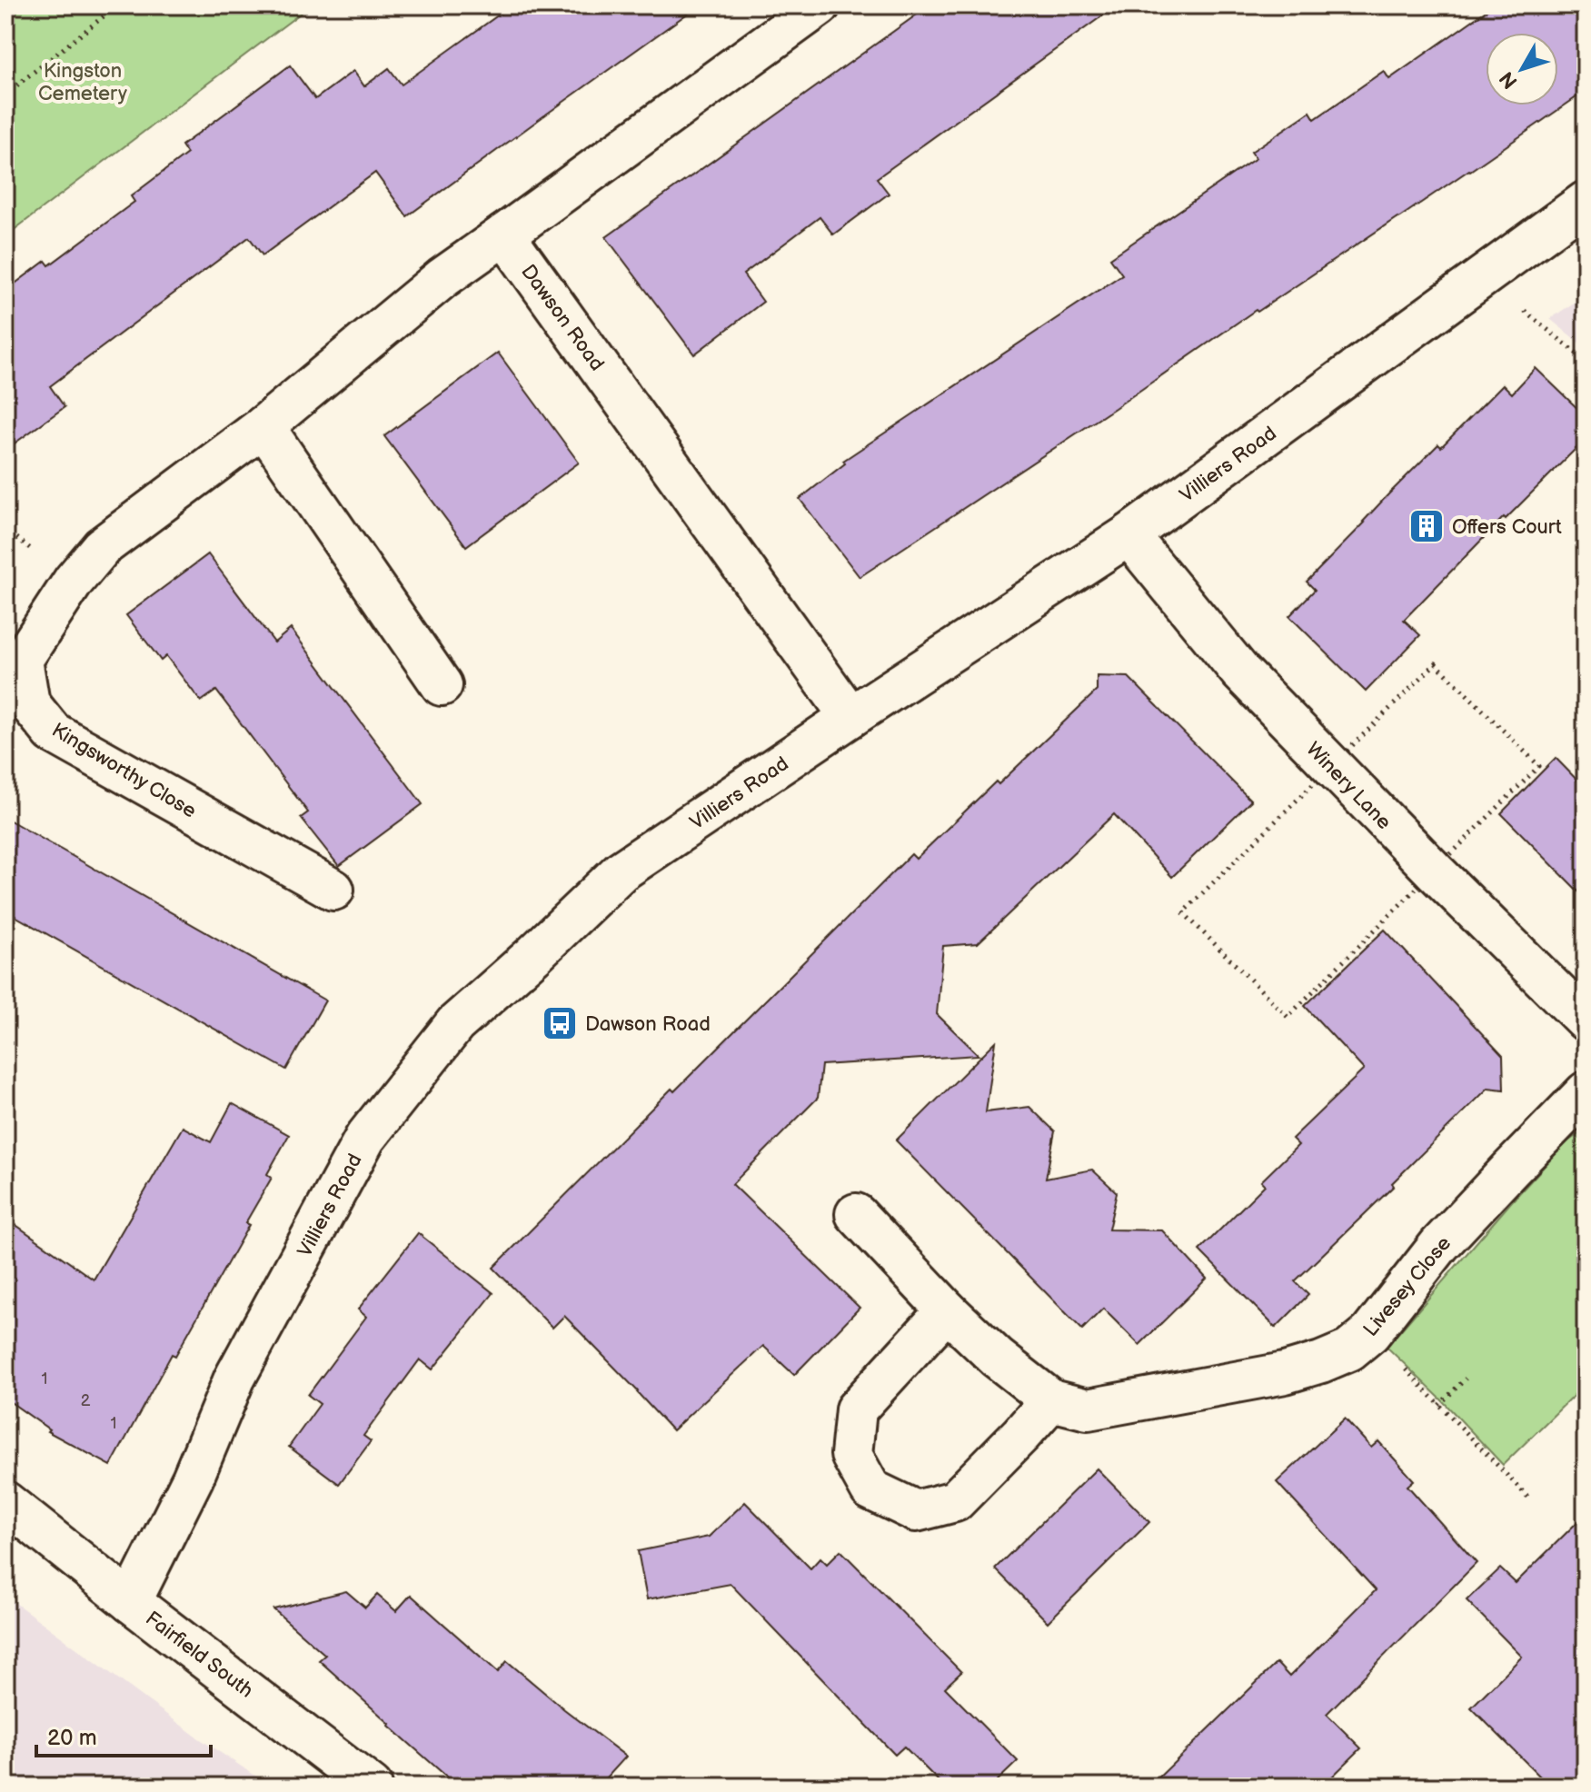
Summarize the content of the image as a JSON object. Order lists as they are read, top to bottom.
{
  "streets": {
    "street": [
      "Dawson Road",
      "Villiers Road",
      "Kingsworthy Close",
      "Winery Lane",
      "Livesey Close",
      "Fairfield South"
    ]
  },
  "crossings": [
    ["Dawson Road", "Villiers Road"],
    ["Dawson Road", "Kingsworthy Close"],
    ["Villiers Road", "Winery Lane"],
    ["Villiers Road", "Fairfield South"]
  ],
  "parks": ["Kingston Cemetery"],
  "places": {
    "building": ["Offers Court"],
    "bus stop": ["Dawson Road"]
  },
  "house_numbers": ["1", "2", "1"],
  "scale_bar": "20 m",
  "north": "bottom left"
}
